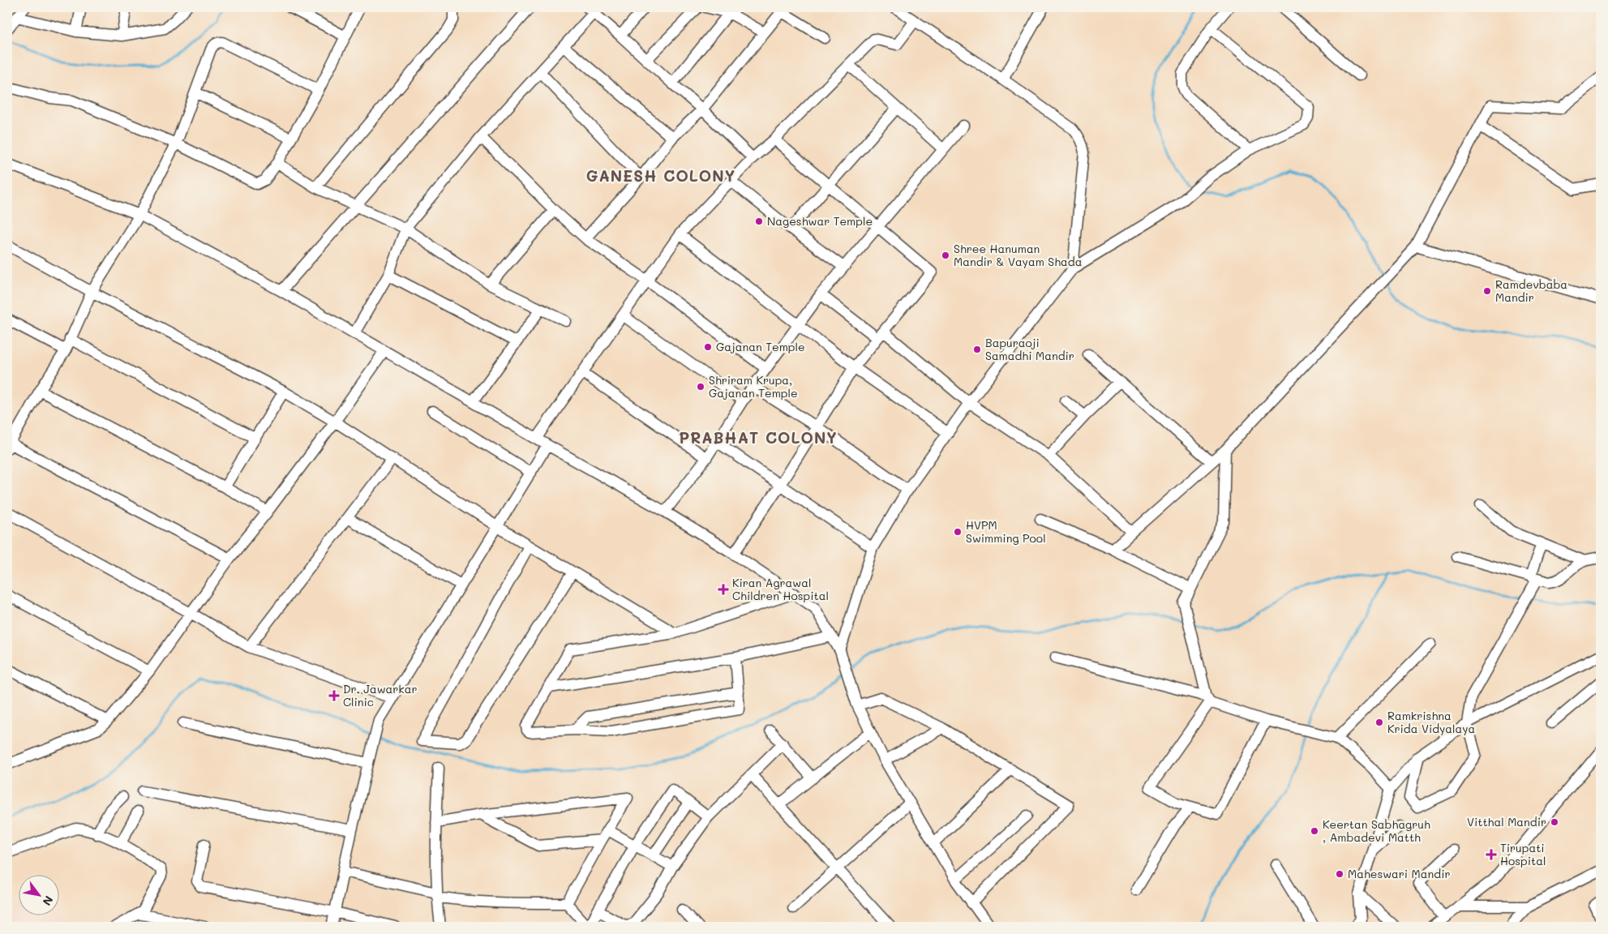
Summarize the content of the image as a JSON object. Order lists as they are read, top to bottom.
{
  "districts": ["GANESH COLONY", "PRABHAT COLONY"],
  "places": {
    "other": [
      "Nageshwar Temple",
      "Shree Hanuman Mandir & Vayam Shada",
      "Ramdevbaba Mandir",
      "Gajanan Temple",
      "Bapuraoji Samadhi Mandir",
      "Shriram Krupa, Gajanan Temple",
      "HVPM Swimming Pool",
      "Ramkrishna Krida Vidyalaya",
      "Vitthal Mandir",
      "Keertan Sabhagruh , Ambadevi Matth",
      "Maheswari Mandir"
    ],
    "health": ["Kiran Agrawal Children Hospital", "Dr. Jawarkar Clinic", "Tirupati Hospital"]
  },
  "north": "bottom right"
}
